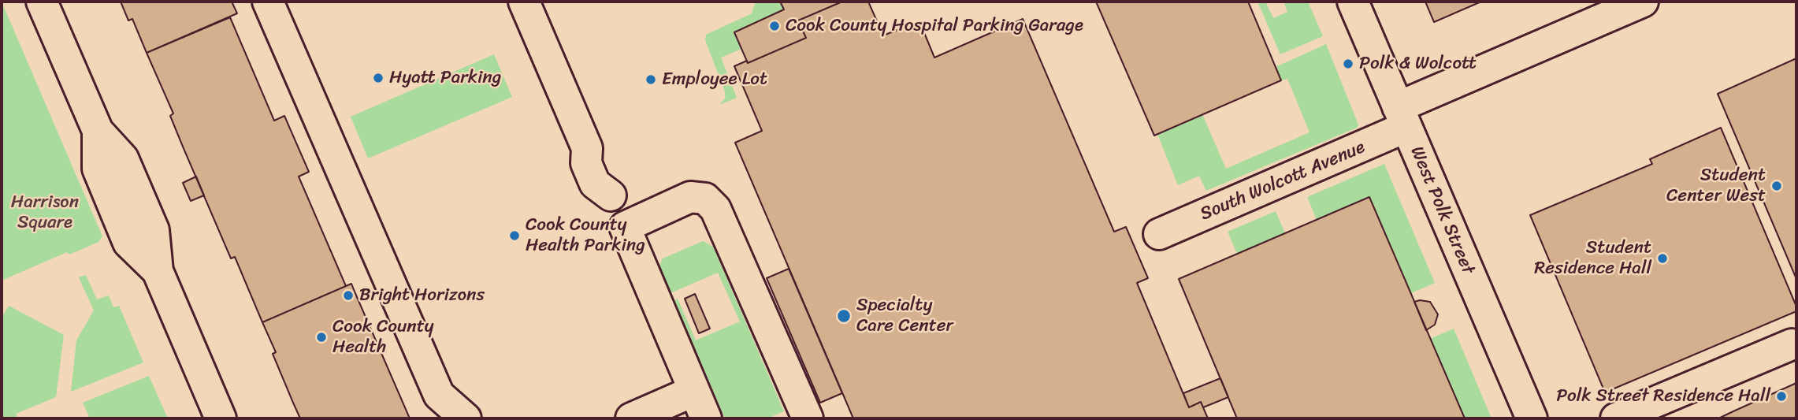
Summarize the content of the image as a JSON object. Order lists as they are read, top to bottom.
{
  "streets": {
    "street": ["South Wolcott Avenue", "West Polk Street"]
  },
  "crossings": [
    ["South Wolcott Avenue", "West Polk Street"]
  ],
  "parks": ["Harrison Square"],
  "places": [
    "Cook County Hospital Parking Garage",
    "Polk & Wolcott",
    "Hyatt Parking",
    "Employee Lot",
    "Student Center West",
    "Cook County Health Parking",
    "Student Residence Hall",
    "Bright Horizons",
    "Specialty Care Center",
    "Cook County Health",
    "Polk Street Residence Hall"
  ]
}
